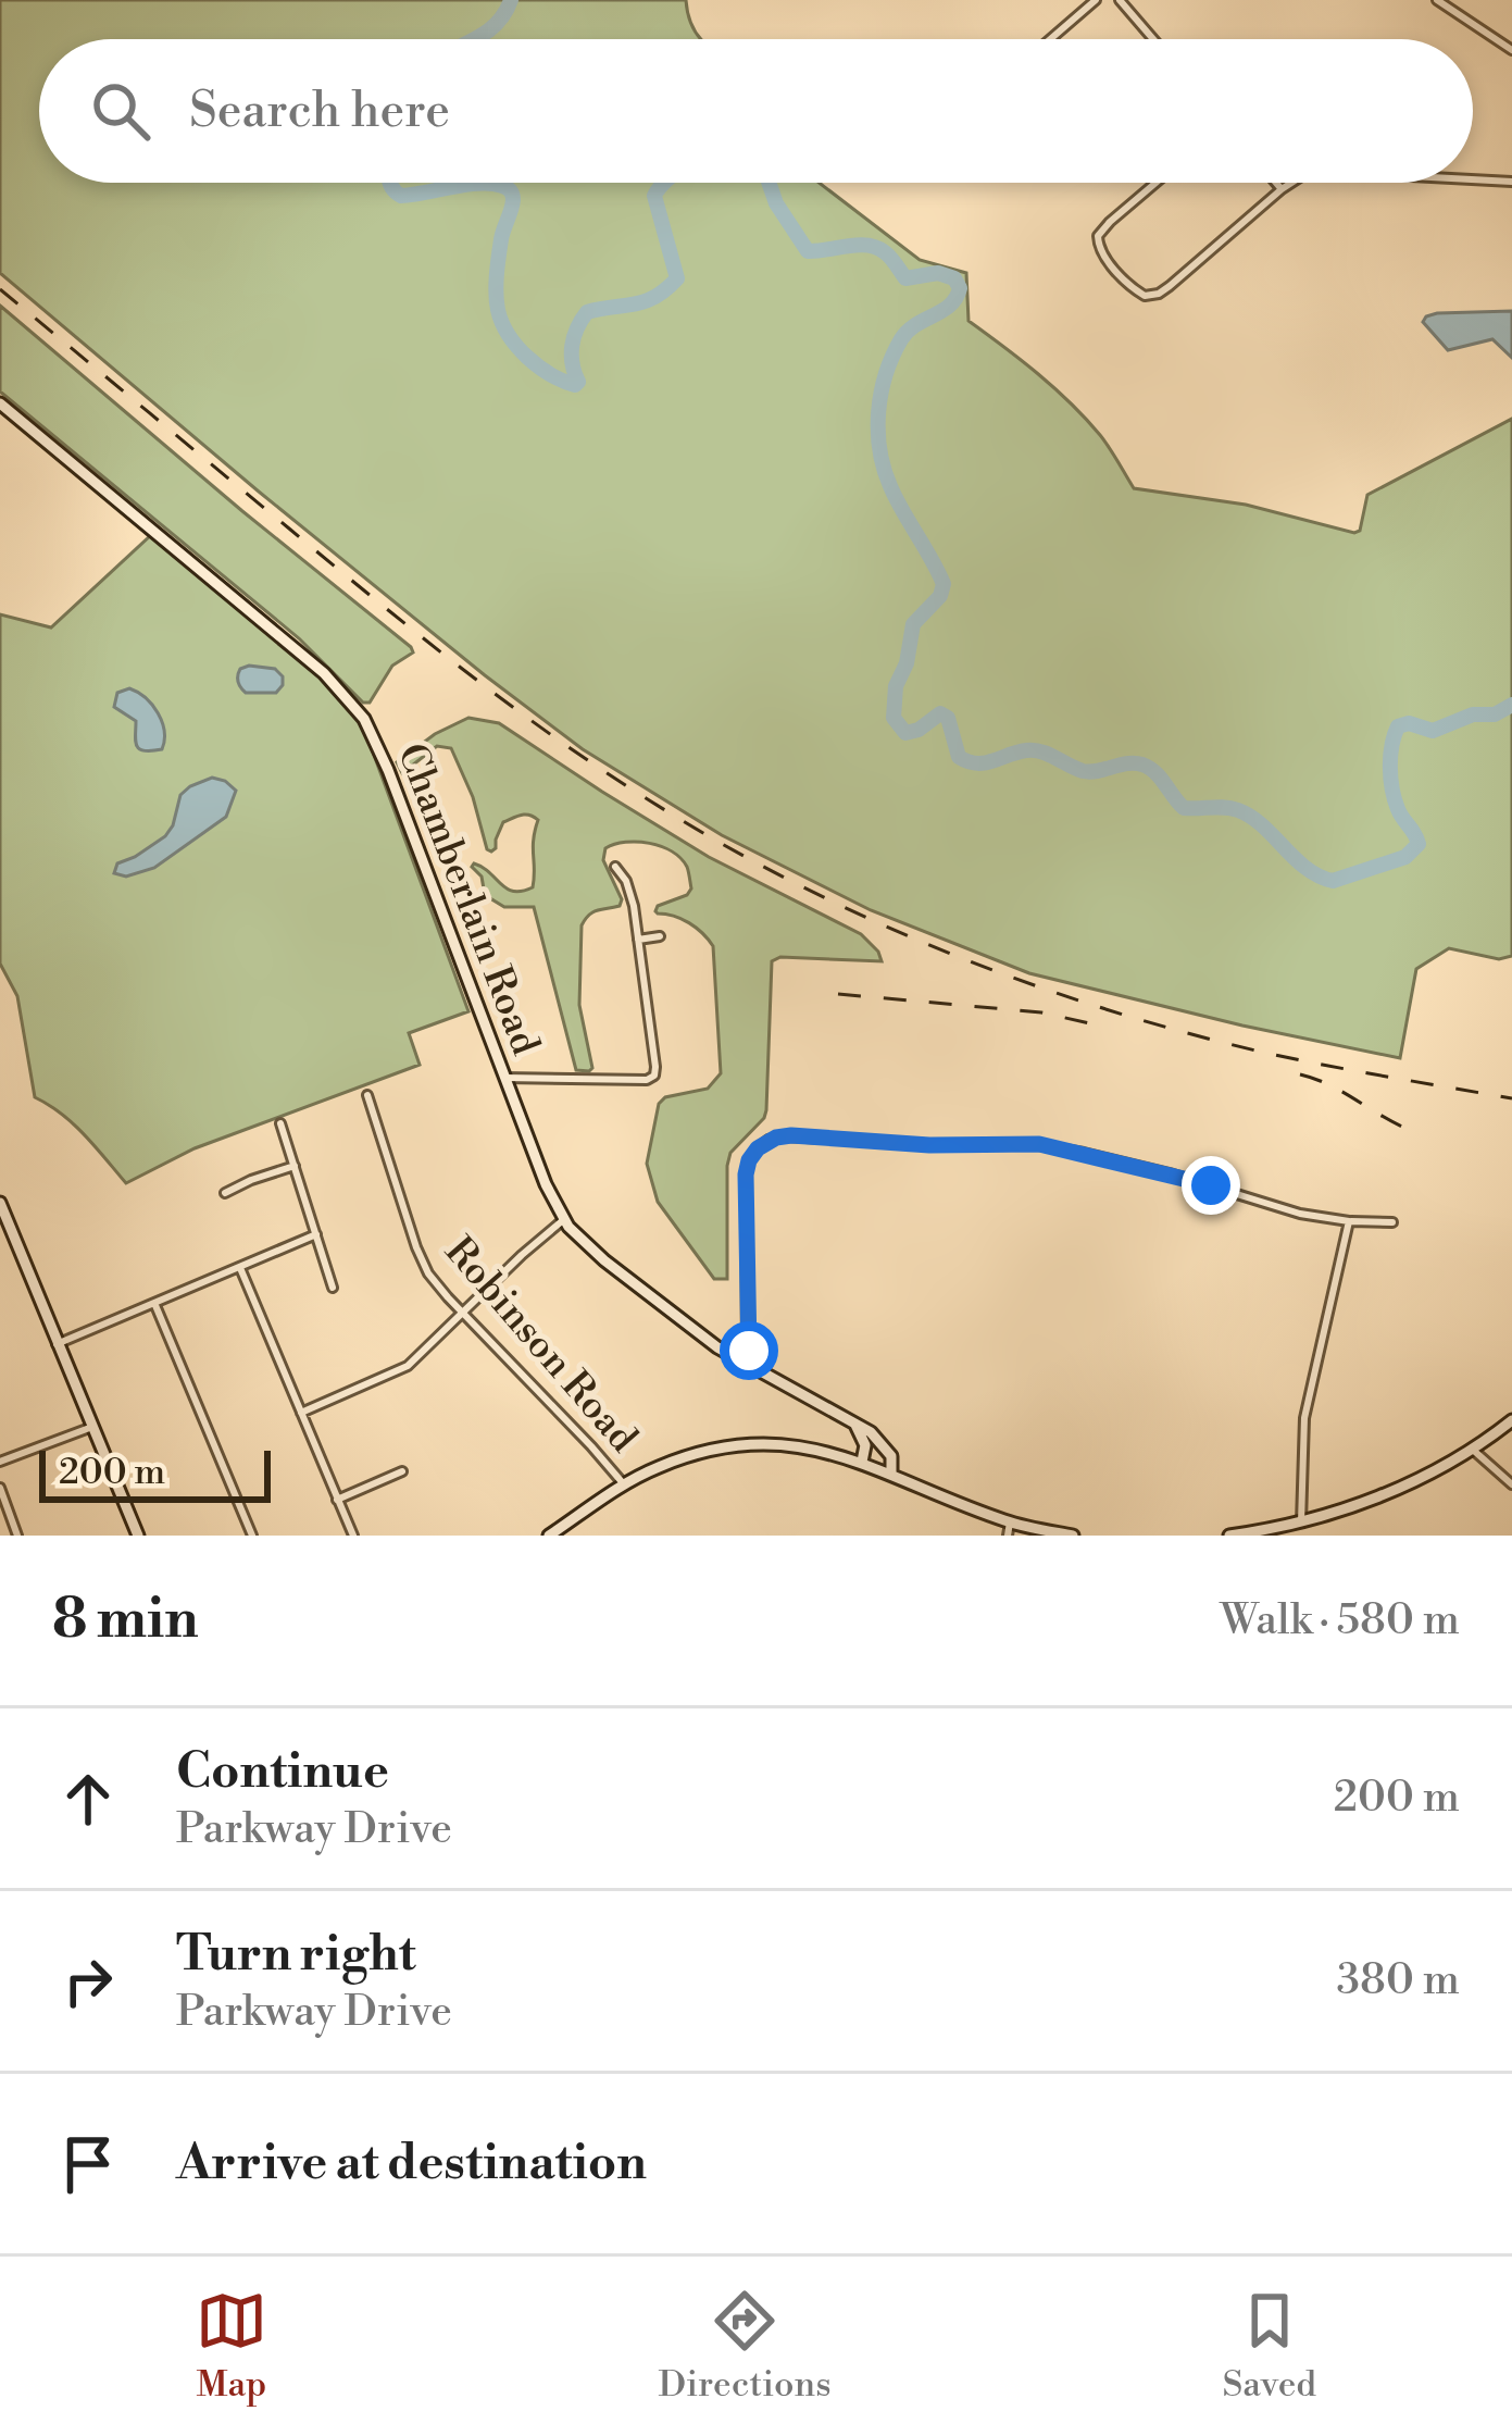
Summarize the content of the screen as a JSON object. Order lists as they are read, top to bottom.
{
  "streets": {
    "street": ["Chamberlain Road", "Robinson Road"]
  },
  "scale_bar": "200 m",
  "page": {
    "search": "Search here",
    "scale": "200 m",
    "heading": ["8 min", "Walk · 580 m"],
    "list": [
      ["Continue", "Parkway Drive", "200 m"],
      ["Turn right", "Parkway Drive", "380 m"],
      "Arrive at destination"
    ],
    "nav": ["Map", "Directions", "Saved"]
  }
}
